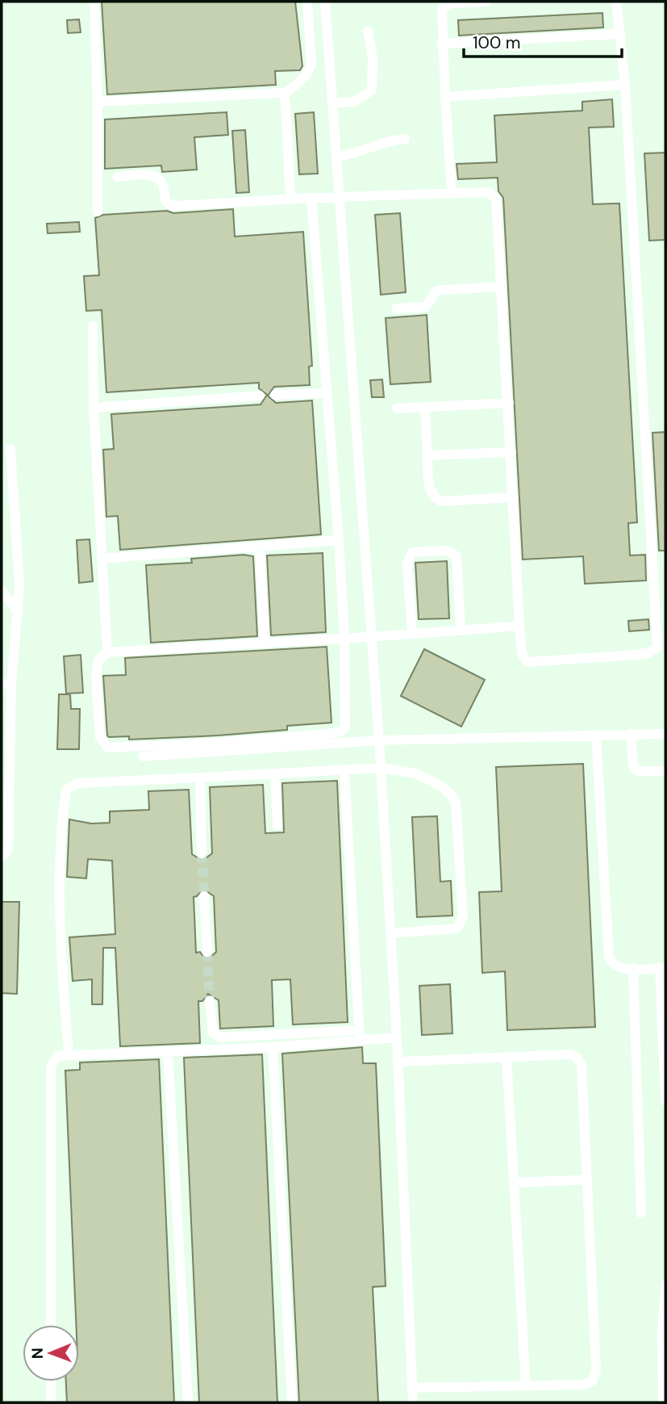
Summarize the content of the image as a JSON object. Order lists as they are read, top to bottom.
{
  "scale_bar": "100 m",
  "north": "left"
}
